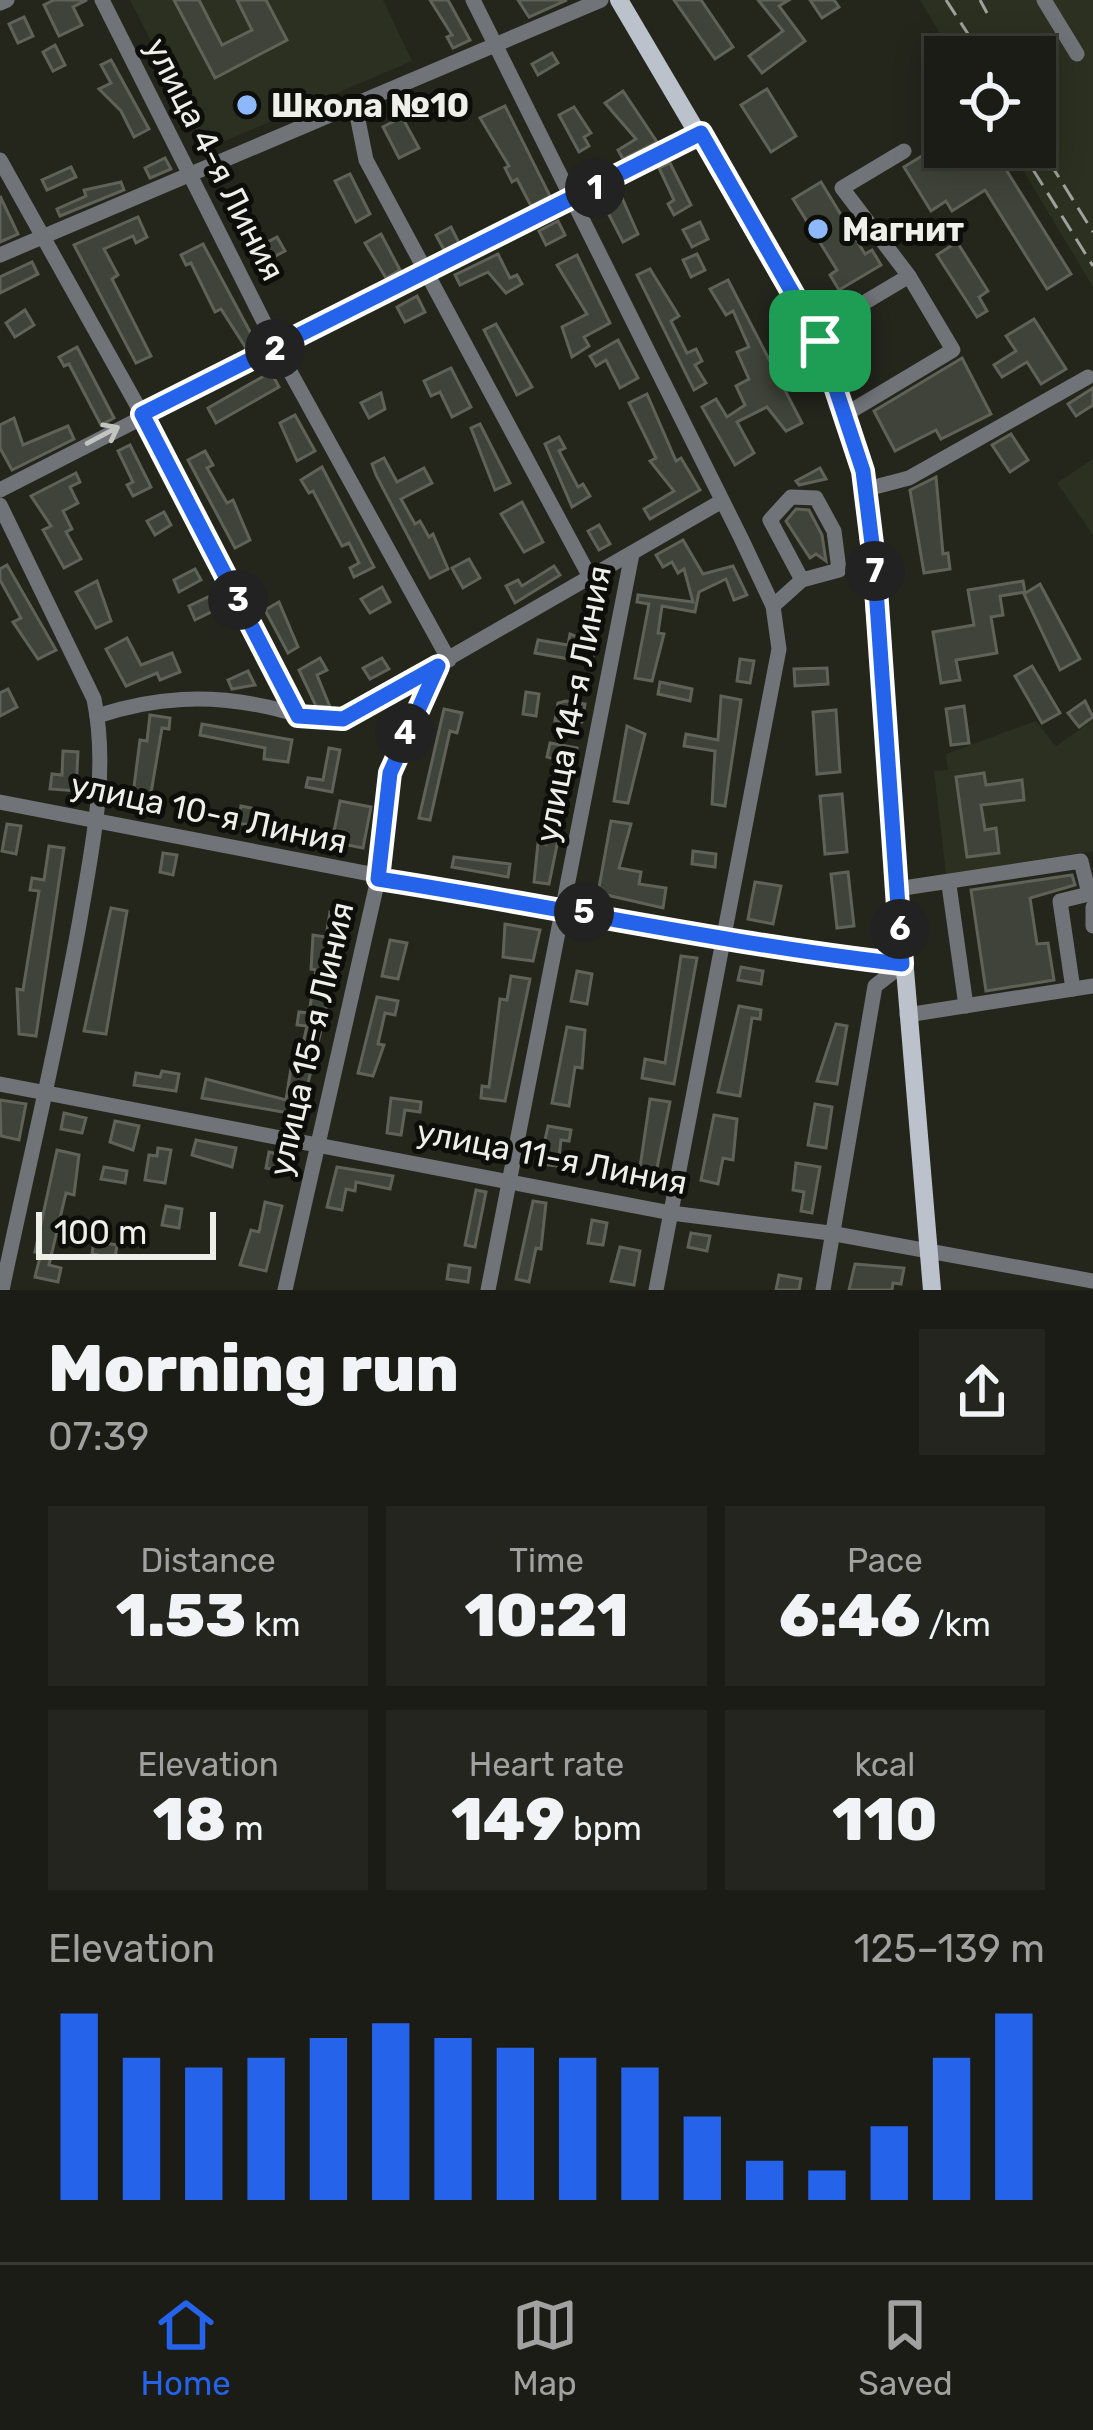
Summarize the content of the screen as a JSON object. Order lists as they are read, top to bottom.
{
  "streets": {
    "street": [
      "улица 4-я Линия",
      "улица 14-я Линия",
      "улица 10-я Линия",
      "улица 15-я Линия",
      "улица 11-я Линия"
    ]
  },
  "crossings": [
    ["улица 4-я Линия", "улица 15-я Линия"],
    ["улица 14-я Линия", "улица 10-я Линия"],
    ["улица 14-я Линия", "улица 11-я Линия"],
    ["улица 10-я Линия", "улица 15-я Линия"],
    ["улица 15-я Линия", "улица 11-я Линия"]
  ],
  "places": ["Школа №10", "Магнит"],
  "scale_bar": "100 m",
  "page": {
    "pins": [
      "1",
      "2",
      "7",
      "3",
      "4",
      "5",
      "6"
    ],
    "scale": "100 m",
    "heading": ["Morning run", "07:39"],
    "stats": [
      ["Distance", "1.53 km"],
      ["Time", "10:21"],
      ["Pace", "6:46 /km"],
      ["Elevation", "18 m"],
      ["Heart rate", "149 bpm"],
      ["kcal", "110"]
    ],
    "chart": ["Elevation", "125–139 m"],
    "tabs": ["Home", "Map", "Saved"]
  }
}
